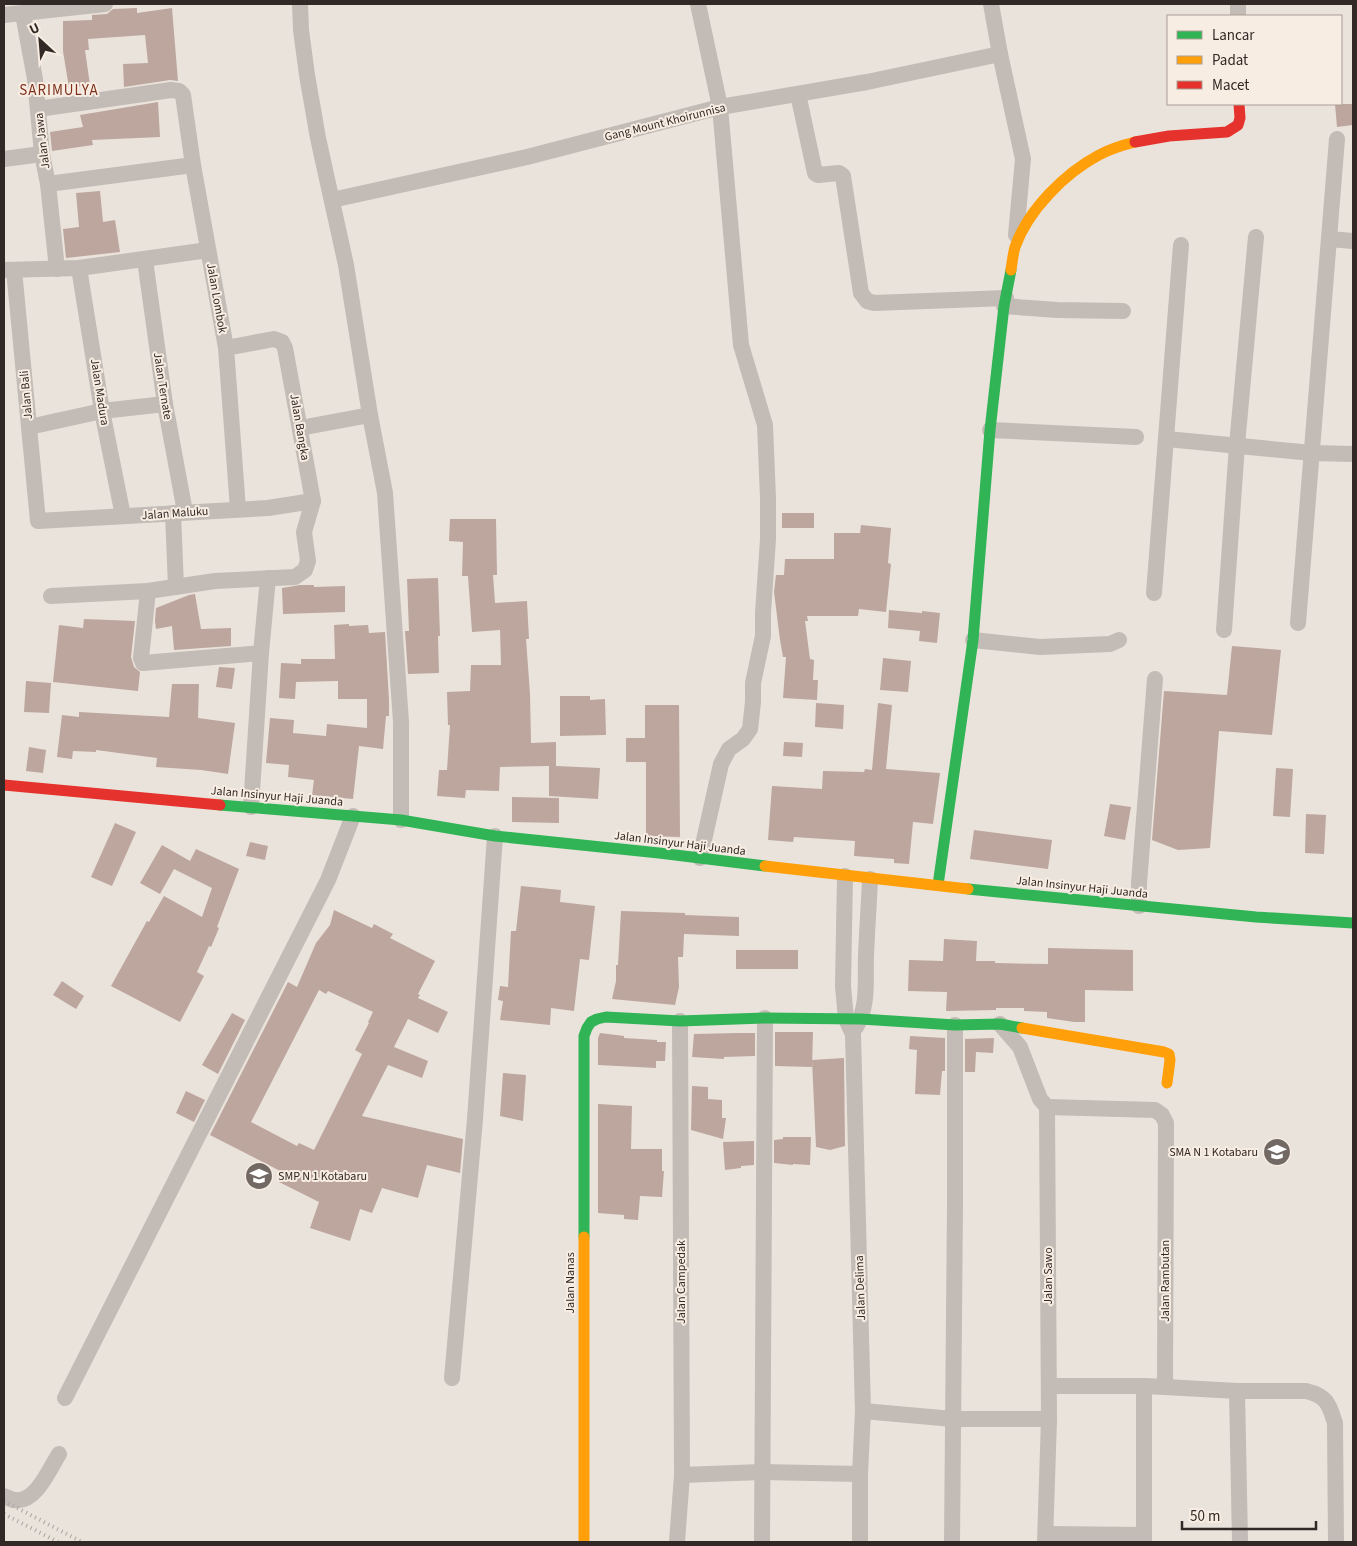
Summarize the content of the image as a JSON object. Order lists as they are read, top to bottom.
{
  "streets": {
    "main road": ["Jalan Insinyur Haji Juanda", "Jalan Nanas"],
    "street": [
      "Gang Mount Khoirunnisa",
      "Jalan Jawa",
      "Jalan Lombok",
      "Jalan Ternate",
      "Jalan Madura",
      "Jalan Bali",
      "Jalan Bangka",
      "Jalan Maluku",
      "Jalan Sawo",
      "Jalan Rambutan",
      "Jalan Campedak",
      "Jalan Delima"
    ]
  },
  "crossings": [
    ["Jalan Jawa", "Jalan Lombok"],
    ["Jalan Lombok", "Jalan Bangka"],
    ["Jalan Lombok", "Jalan Maluku"],
    ["Jalan Ternate", "Jalan Maluku"],
    ["Jalan Madura", "Jalan Maluku"],
    ["Jalan Bali", "Jalan Maluku"],
    ["Jalan Bangka", "Jalan Maluku"],
    ["Jalan Insinyur Haji Juanda", "Jalan Delima"],
    ["Jalan Sawo", "Jalan Rambutan"],
    ["Jalan Campedak", "Jalan Nanas"]
  ],
  "districts": ["SARIMULYA"],
  "places": {
    "school or university": ["SMA N 1 Kotabaru", "SMP N 1 Kotabaru"]
  },
  "legend": ["Lancar", "Padat", "Macet"],
  "scale_bar": "50 m",
  "north": "top left"
}
